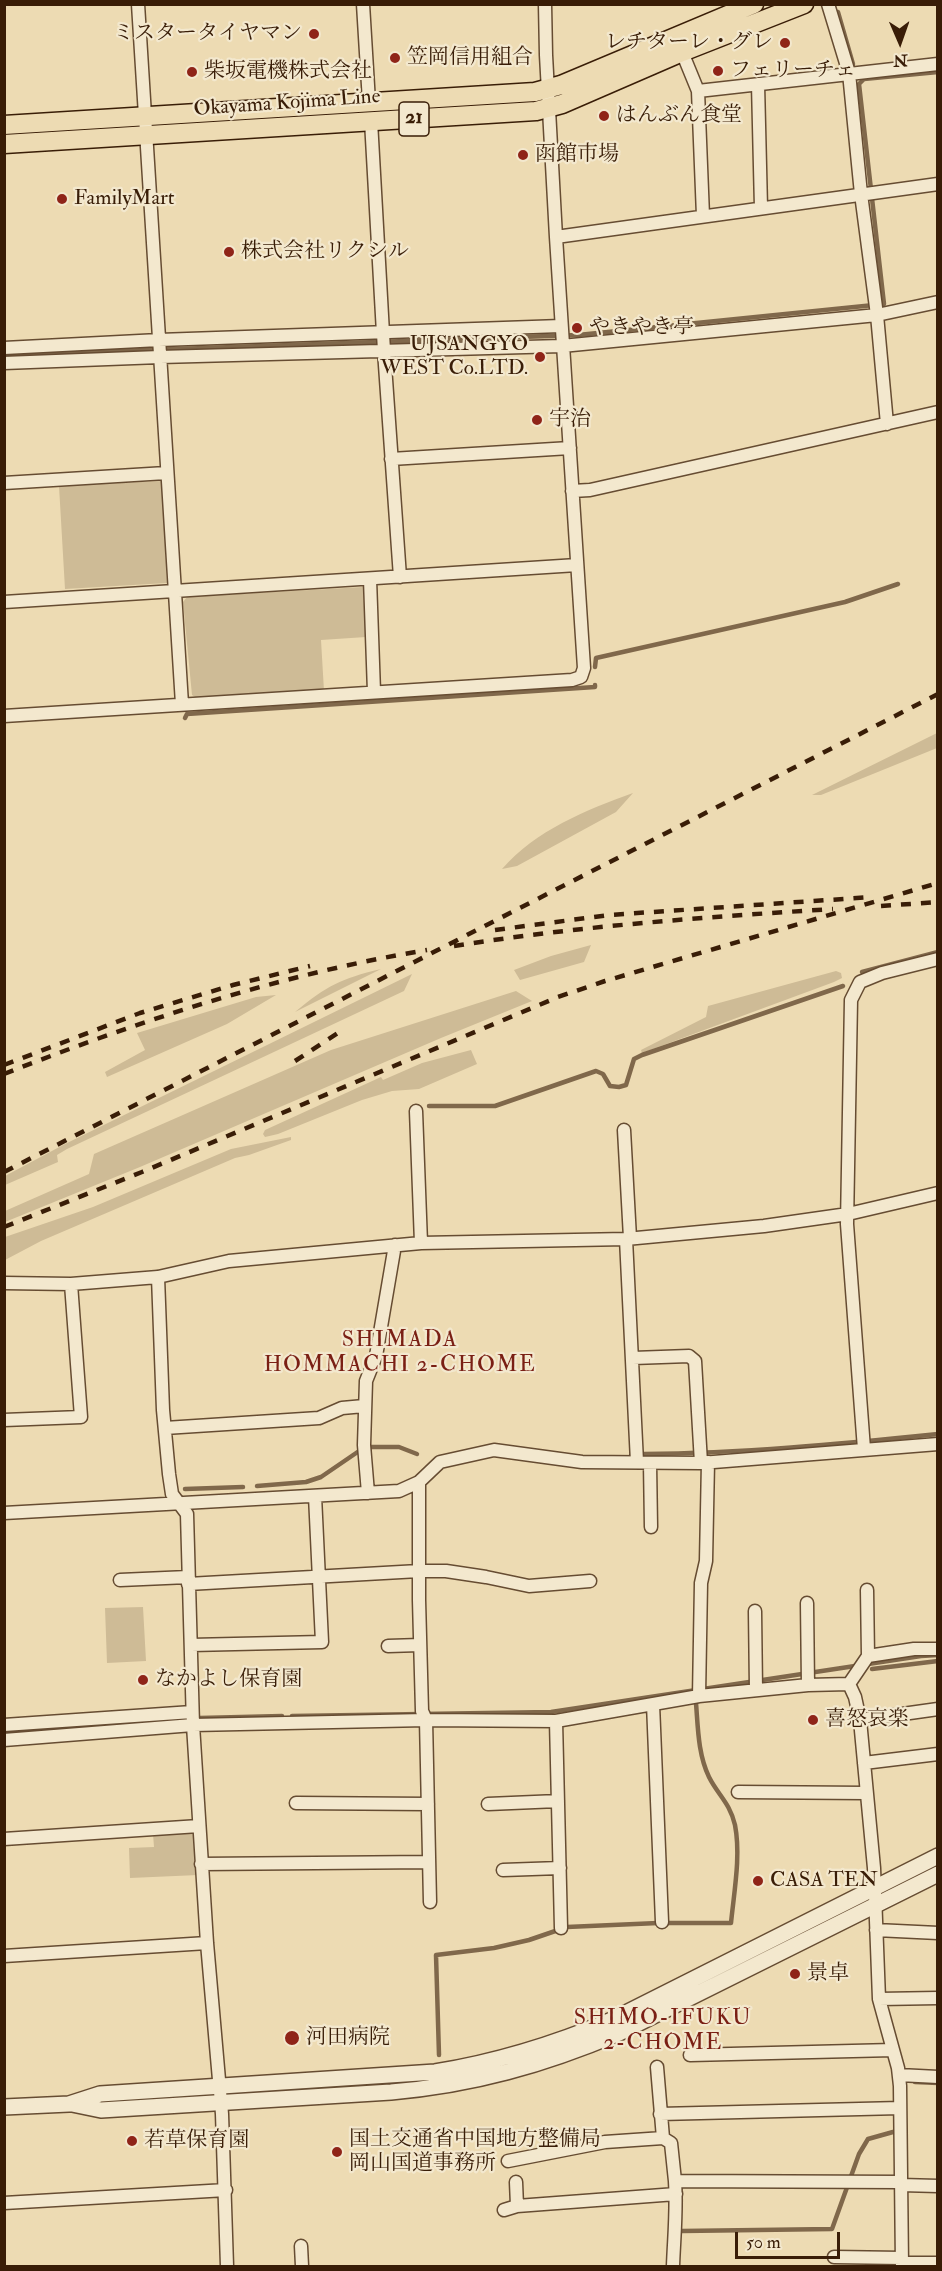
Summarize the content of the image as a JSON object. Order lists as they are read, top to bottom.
{
  "streets": {
    "main road": ["Okayama Kojima Line", "21"]
  },
  "districts": ["SHIMADA HOMMACHI 2-CHOME", "SHIMO-IFUKU 2-CHOME"],
  "places": [
    "ミスタータイヤマン",
    "レチターレ・グレ",
    "笠岡信用組合",
    "フェリーチェ",
    "柴坂電機株式会社",
    "はんぶん食堂",
    "函館市場",
    "FamilyMart",
    "株式会社リクシル",
    "やきやき亭",
    "UJSANGYO WEST Co.LTD.",
    "宇治",
    "なかよし保育園",
    "喜怒哀楽",
    "CASA TEN",
    "景卓",
    "河田病院",
    "若草保育園",
    "国土交通省中国地方整備局 岡山国道事務所"
  ],
  "scale_bar": "50 m",
  "north": "bottom"
}
